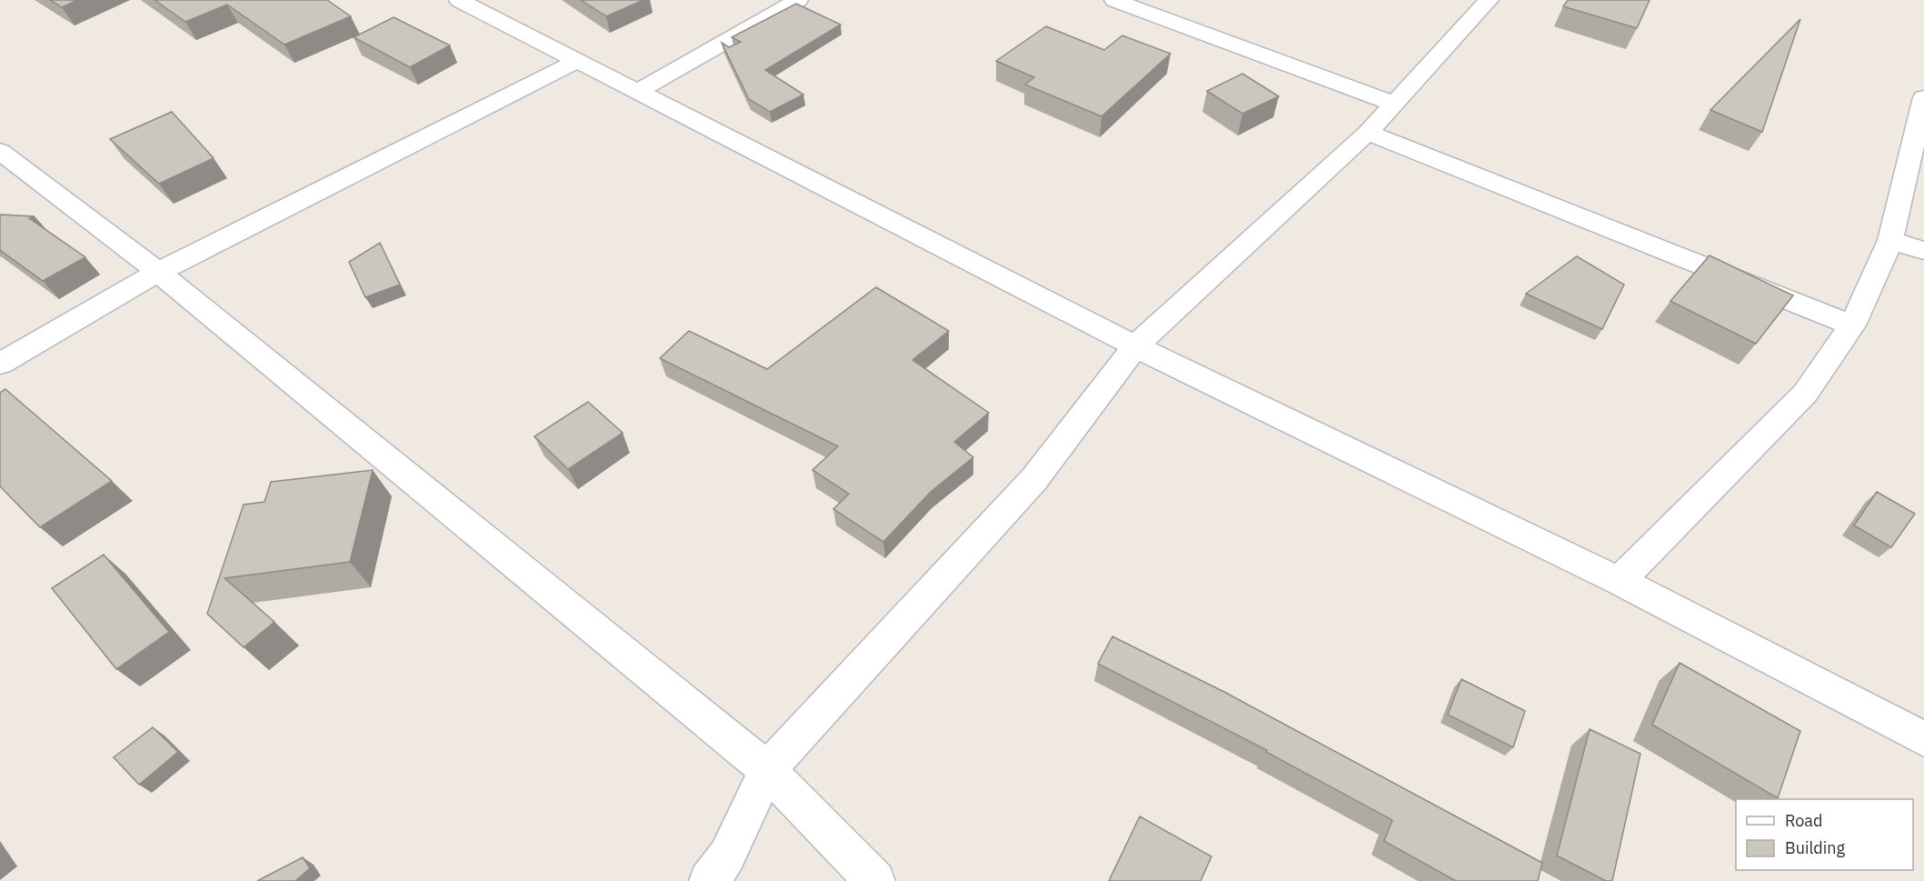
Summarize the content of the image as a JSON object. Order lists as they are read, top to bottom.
{
  "legend": ["Road", "Building"]
}
